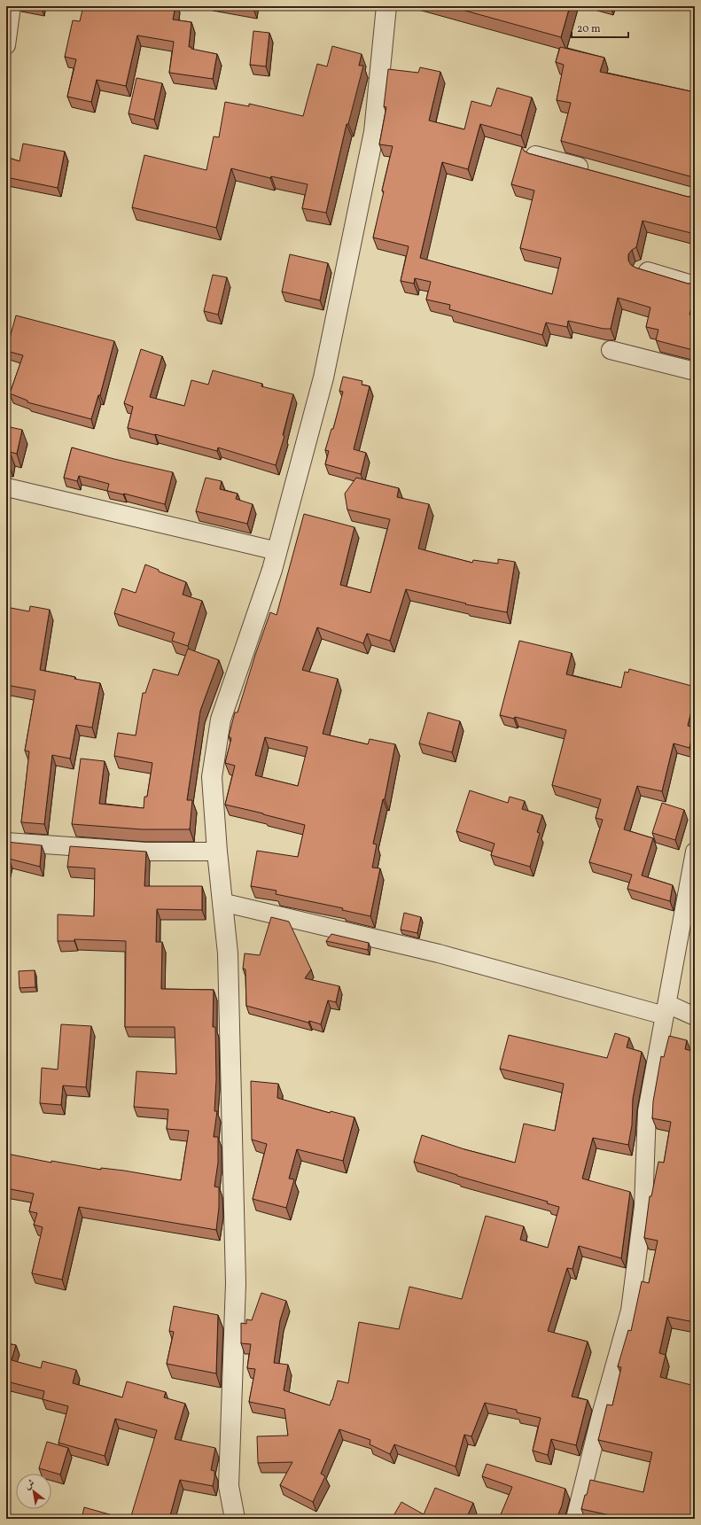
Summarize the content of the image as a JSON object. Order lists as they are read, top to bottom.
{
  "scale_bar": "20 m",
  "north": "top left"
}
